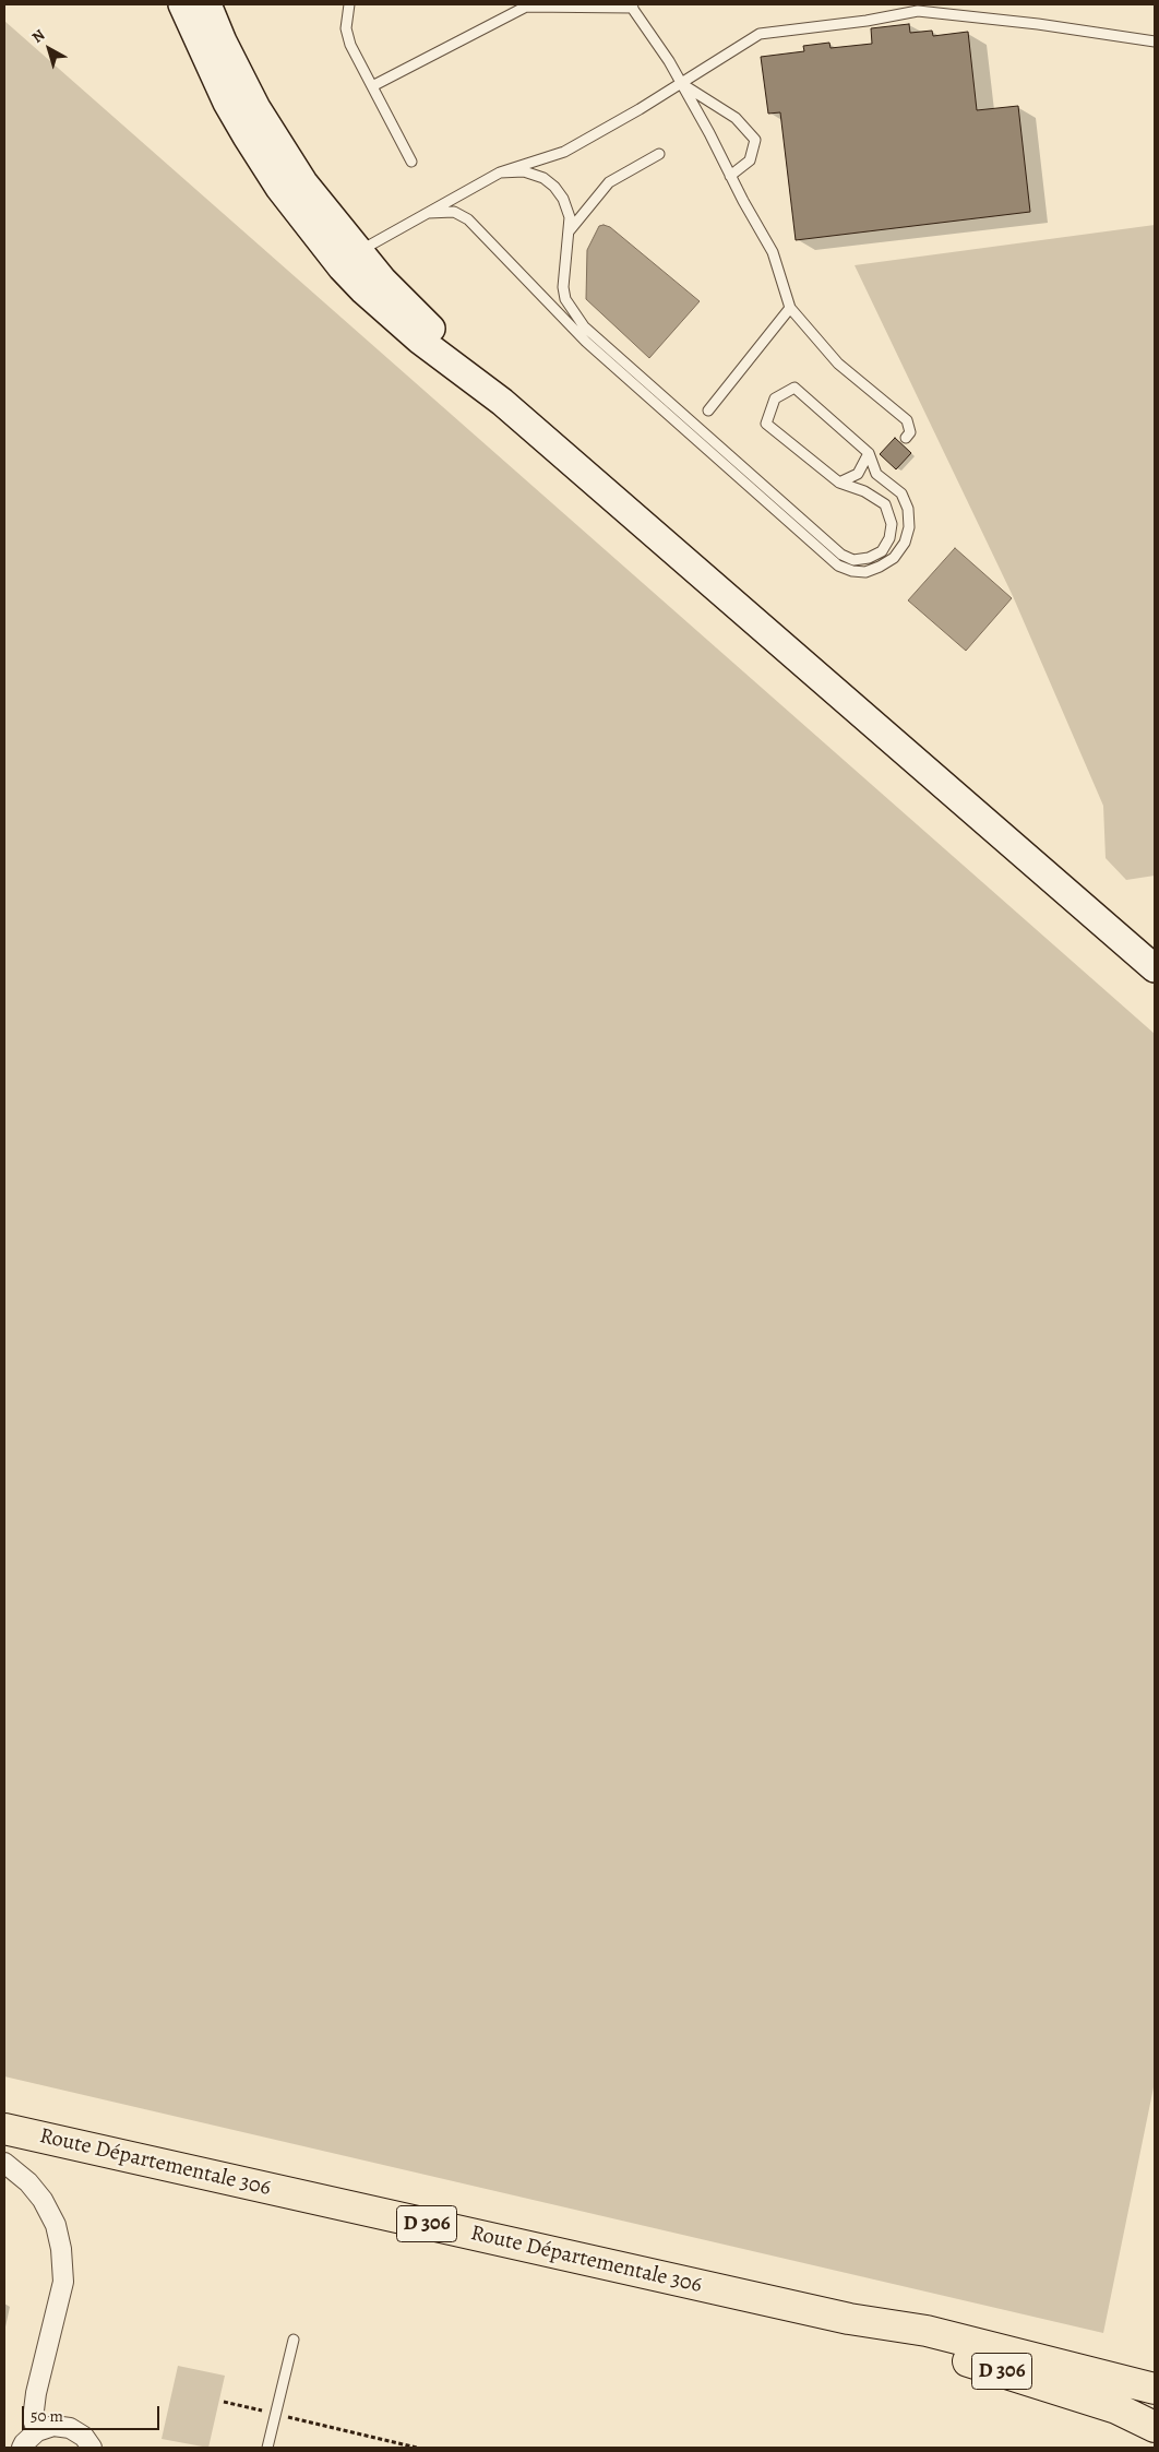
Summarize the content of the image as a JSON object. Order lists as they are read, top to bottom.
{
  "streets": {
    "main road": ["Route Départementale 306", "D 306"]
  },
  "scale_bar": "50 m",
  "north": "top left"
}
